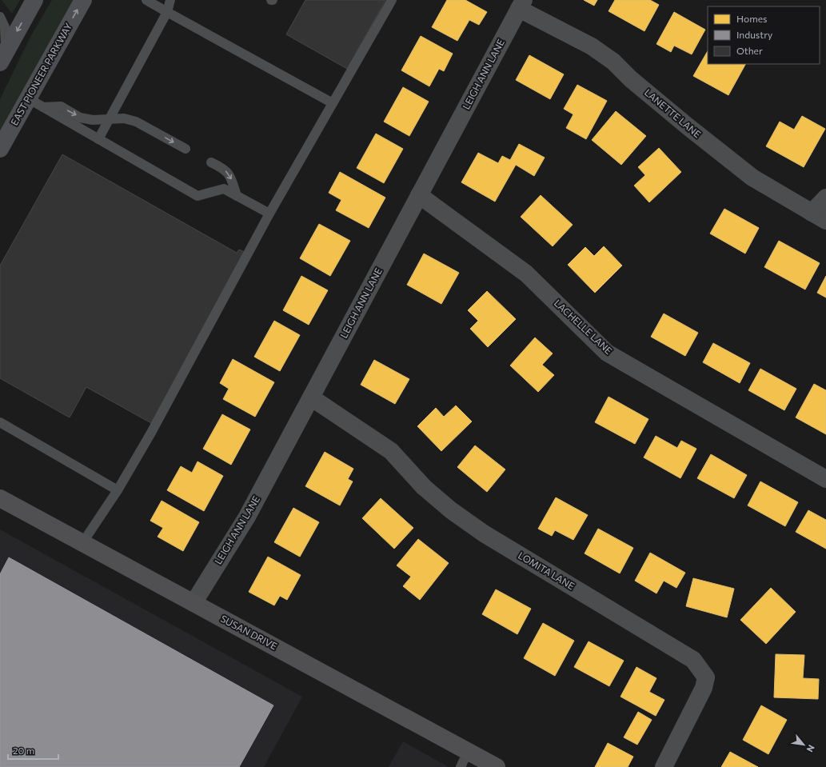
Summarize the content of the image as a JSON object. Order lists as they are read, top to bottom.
{
  "streets": {
    "main road": ["EAST PIONEER PARKWAY"],
    "street": [
      "LEIGH ANN LANE",
      "LANETTE LANE",
      "LACHELLE LANE",
      "LOMITA LANE",
      "SUSAN DRIVE"
    ]
  },
  "crossings": [
    ["LEIGH ANN LANE", "LANETTE LANE"],
    ["LEIGH ANN LANE", "LACHELLE LANE"],
    ["LEIGH ANN LANE", "LOMITA LANE"],
    ["LEIGH ANN LANE", "SUSAN DRIVE"]
  ],
  "legend": ["Homes", "Industry", "Other"],
  "scale_bar": "20 m",
  "north": "bottom right"
}
